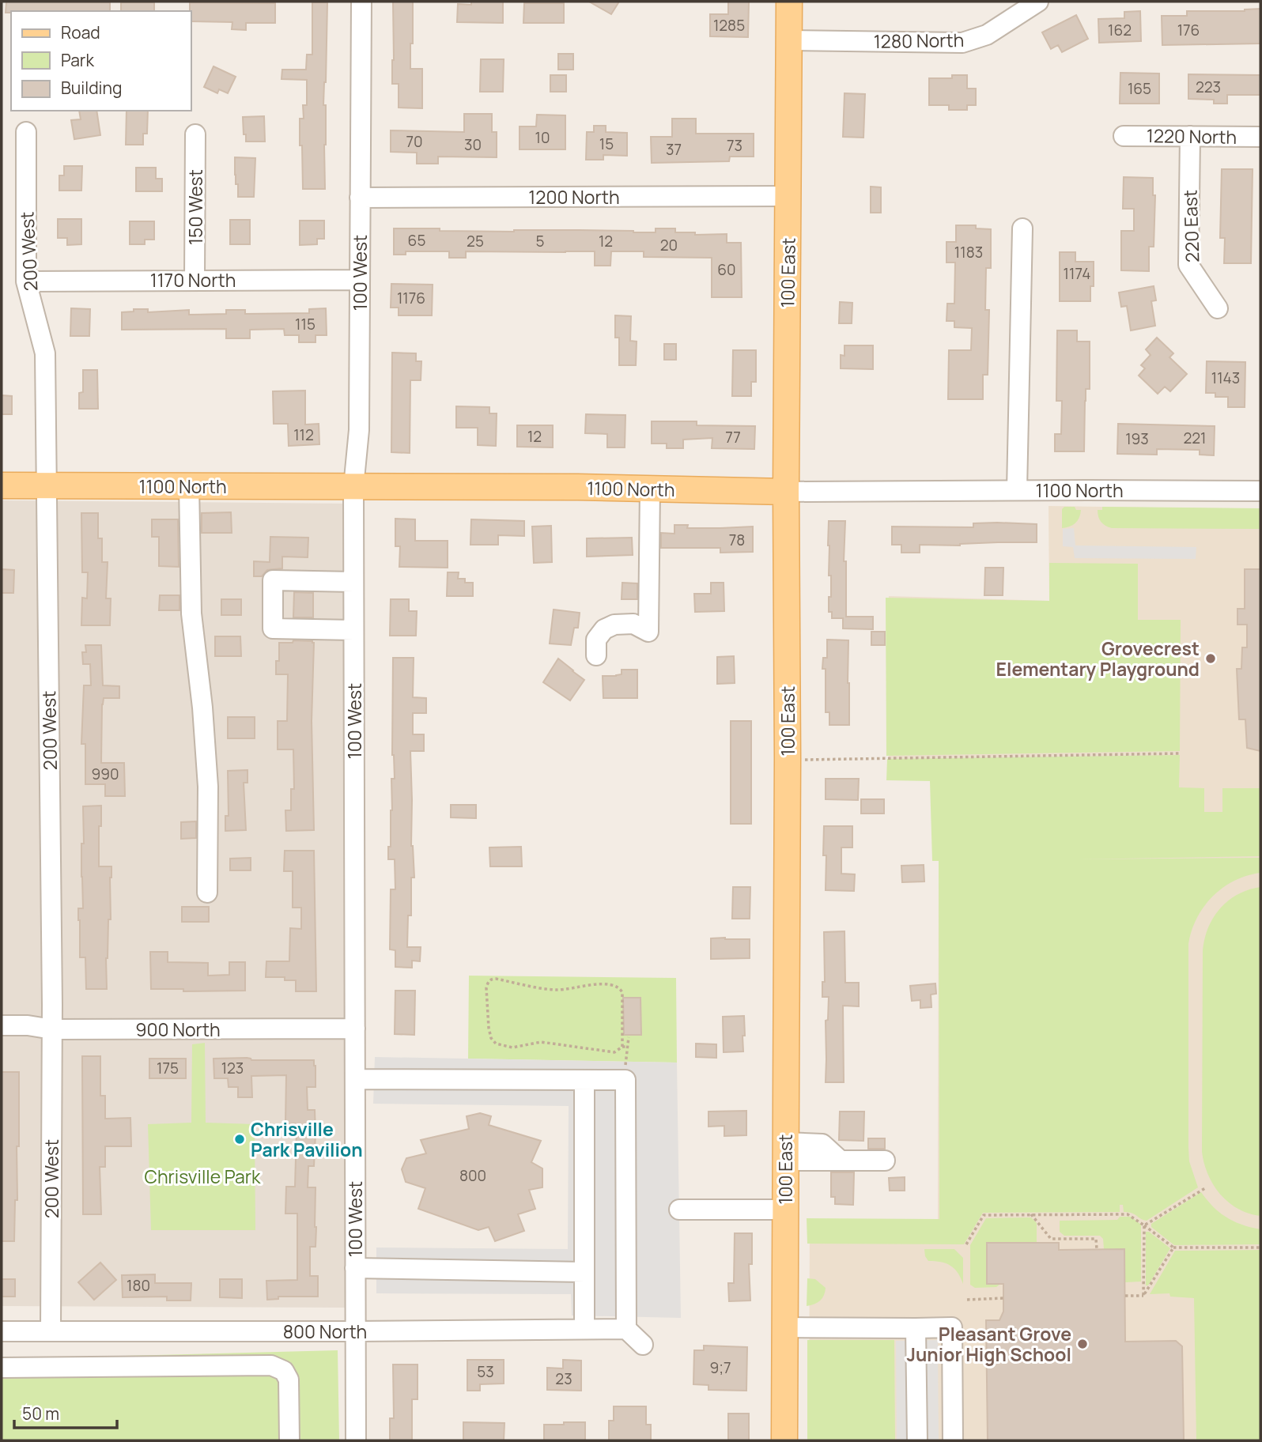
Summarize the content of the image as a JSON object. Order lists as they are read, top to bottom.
{
  "streets": {
    "main road": ["100 East", "1100 North"],
    "street": [
      "1280 North",
      "1220 North",
      "1200 North",
      "150 West",
      "220 East",
      "200 West",
      "100 West",
      "1170 North",
      "900 North",
      "800 North"
    ]
  },
  "crossings": [
    ["1280 North", "100 East"],
    ["1220 North", "220 East"],
    ["1200 North", "100 West"],
    ["1200 North", "100 East"],
    ["150 West", "1170 North"],
    ["200 West", "1170 North"],
    ["200 West", "1100 North"],
    ["200 West", "900 North"],
    ["200 West", "800 North"],
    ["100 West", "1170 North"],
    ["100 West", "1100 North"],
    ["100 West", "900 North"],
    ["100 West", "800 North"],
    ["100 East", "1100 North"]
  ],
  "parks": ["Chrisville Park"],
  "places": ["Grovecrest Elementary Playground", "Chrisville Park Pavilion", "Pleasant Grove Junior High School"],
  "house_numbers": [
    "1285",
    "162",
    "176",
    "223",
    "165",
    "10",
    "70",
    "15",
    "30",
    "73",
    "37",
    "65",
    "25",
    "5",
    "12",
    "20",
    "1183",
    "60",
    "1174",
    "1176",
    "115",
    "1143",
    "112",
    "12",
    "77",
    "221",
    "193",
    "78",
    "990",
    "175",
    "123",
    "800",
    "180",
    "9;7",
    "53",
    "23"
  ],
  "legend": ["Road", "Park", "Building"],
  "scale_bar": "50 m"
}
